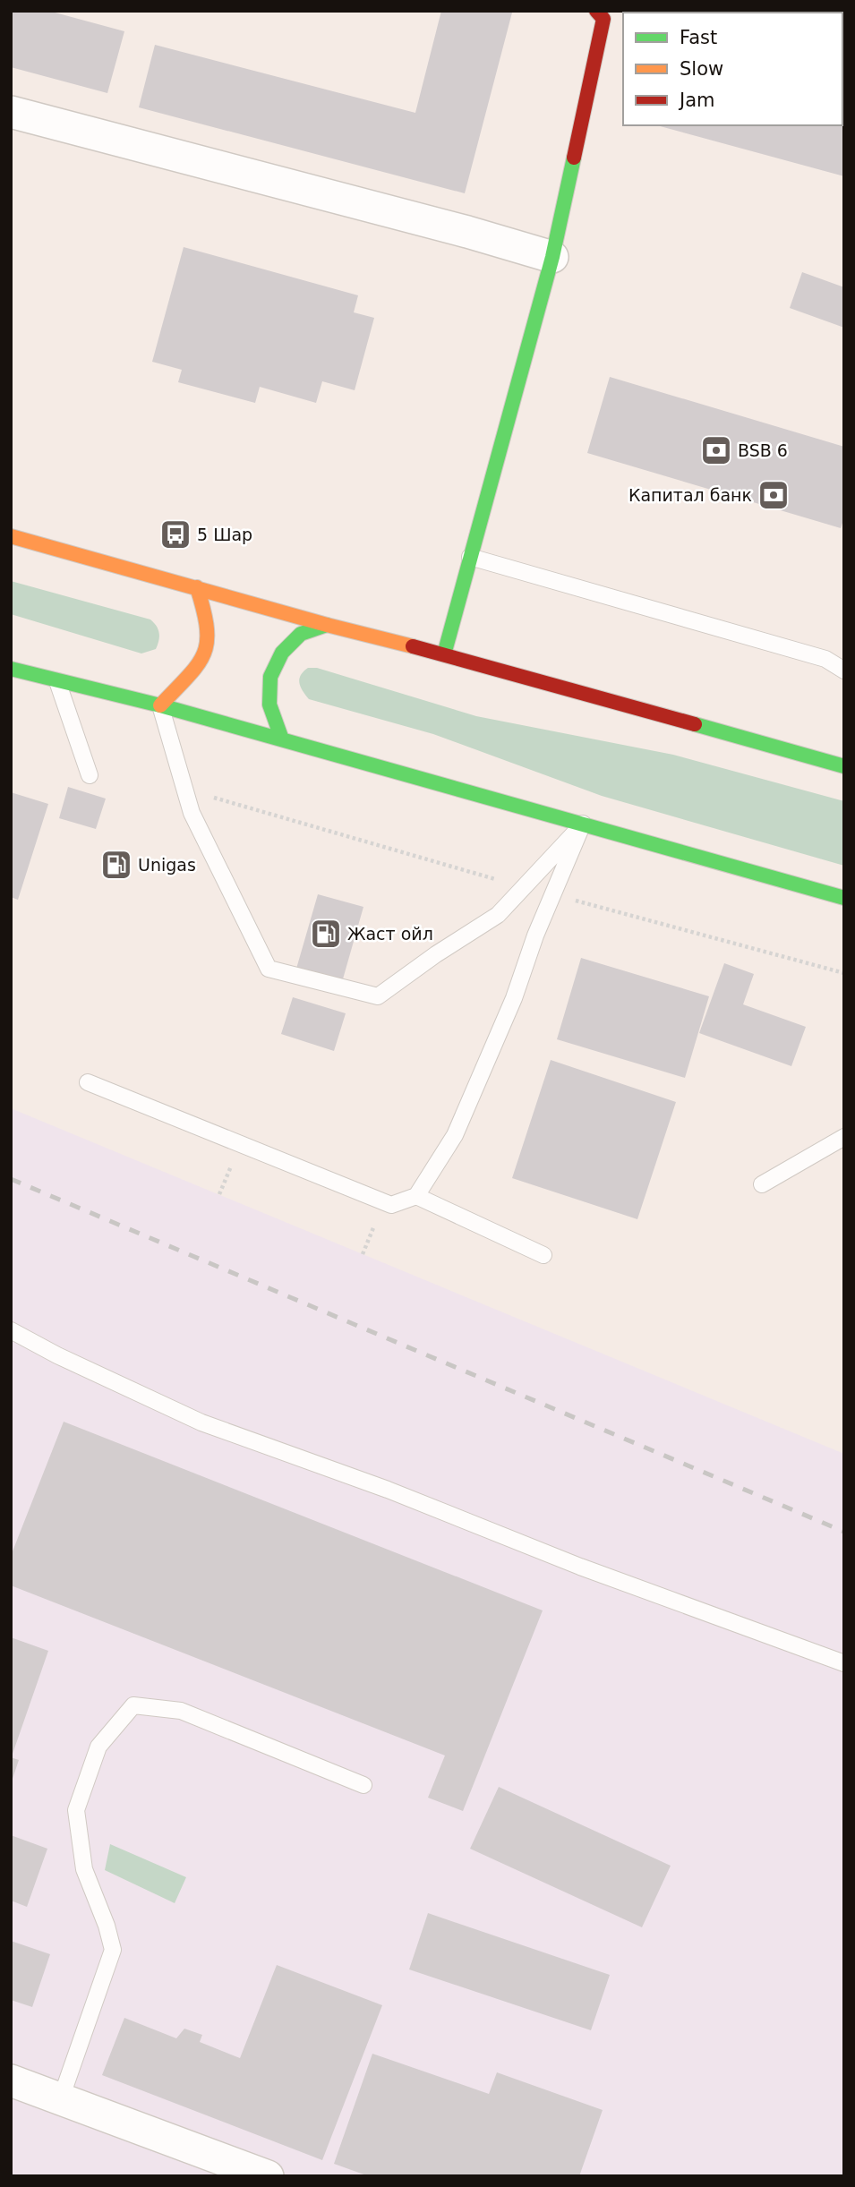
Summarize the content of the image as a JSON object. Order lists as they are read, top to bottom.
{
  "places": {
    "bank": ["BSB 6", "Капитал банк"],
    "bus stop": ["5 Шар"],
    "fuel station": ["Unigas", "Жаст ойл"]
  },
  "legend": ["Fast", "Slow", "Jam"]
}
